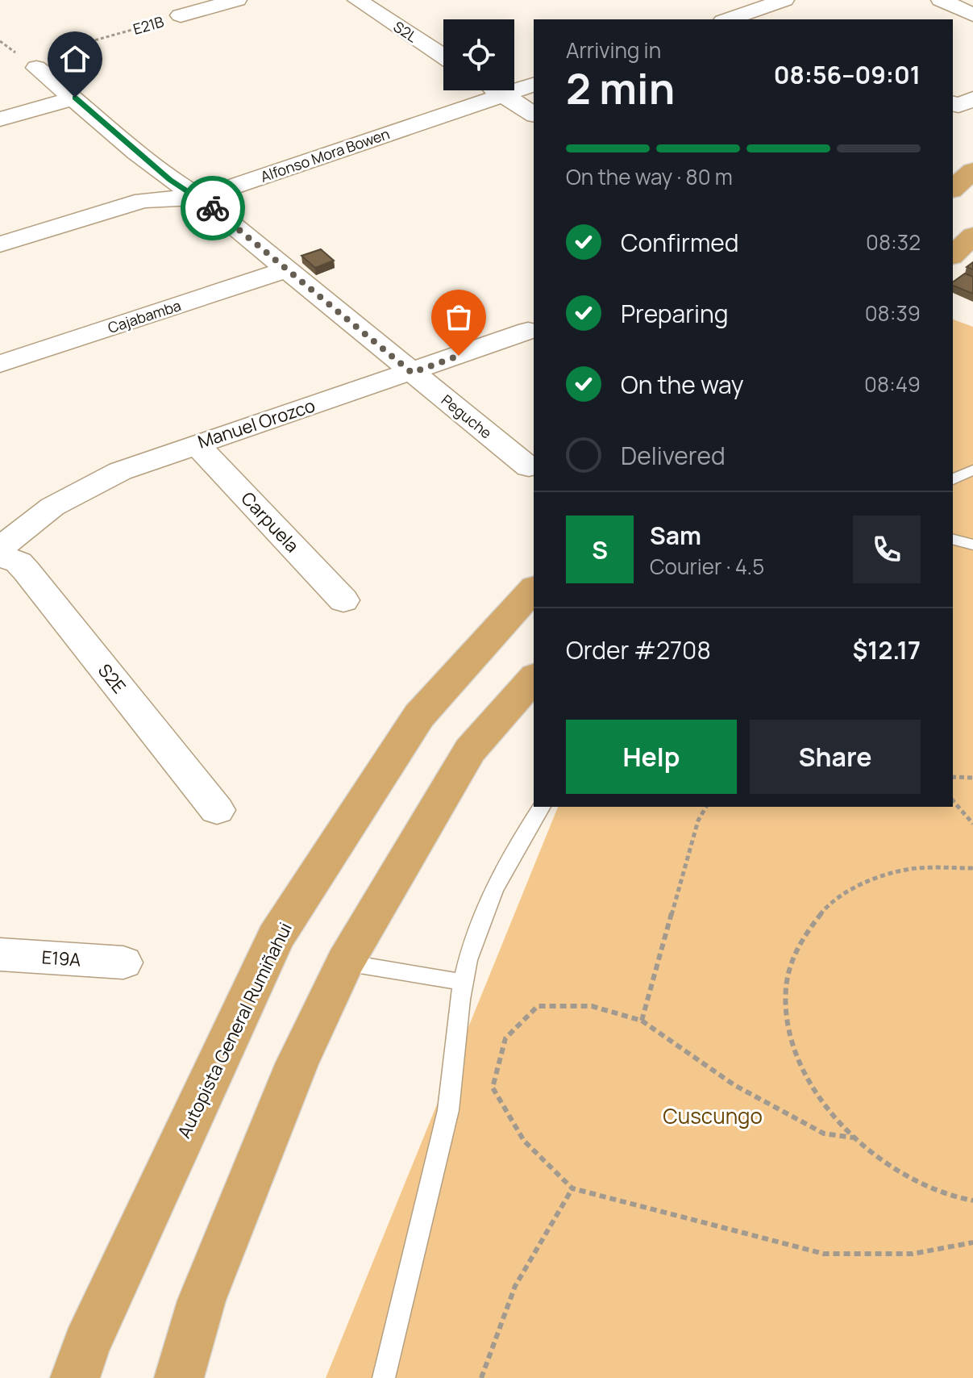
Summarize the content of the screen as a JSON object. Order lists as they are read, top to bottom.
{
  "streets": {
    "highway": ["Autopista General Rumiñahui"],
    "street": [
      "E21B",
      "S2L",
      "Alfonso Mora Bowen",
      "Cajabamba",
      "Peguche",
      "Manuel Orozco",
      "Carpuela",
      "S2E",
      "E19A"
    ]
  },
  "crossings": [
    ["Alfonso Mora Bowen", "Peguche"],
    ["Cajabamba", "Peguche"],
    ["Peguche", "Manuel Orozco"],
    ["Manuel Orozco", "Carpuela"]
  ],
  "parks": ["Cuscungo"],
  "page": {
    "heading": ["2 min", "Arriving in", "08:56–09:01"],
    "panel": [
      "Sam",
      "Courier · 4.5",
      "Order #2708",
      "$12.17"
    ],
    "bar": "On the way · 80 m",
    "list": [
      ["Confirmed", "08:32"],
      ["Preparing", "08:39"],
      ["On the way", "08:49"],
      "Delivered"
    ],
    "round": "S",
    "buttons": ["Help", "Share"]
  }
}
